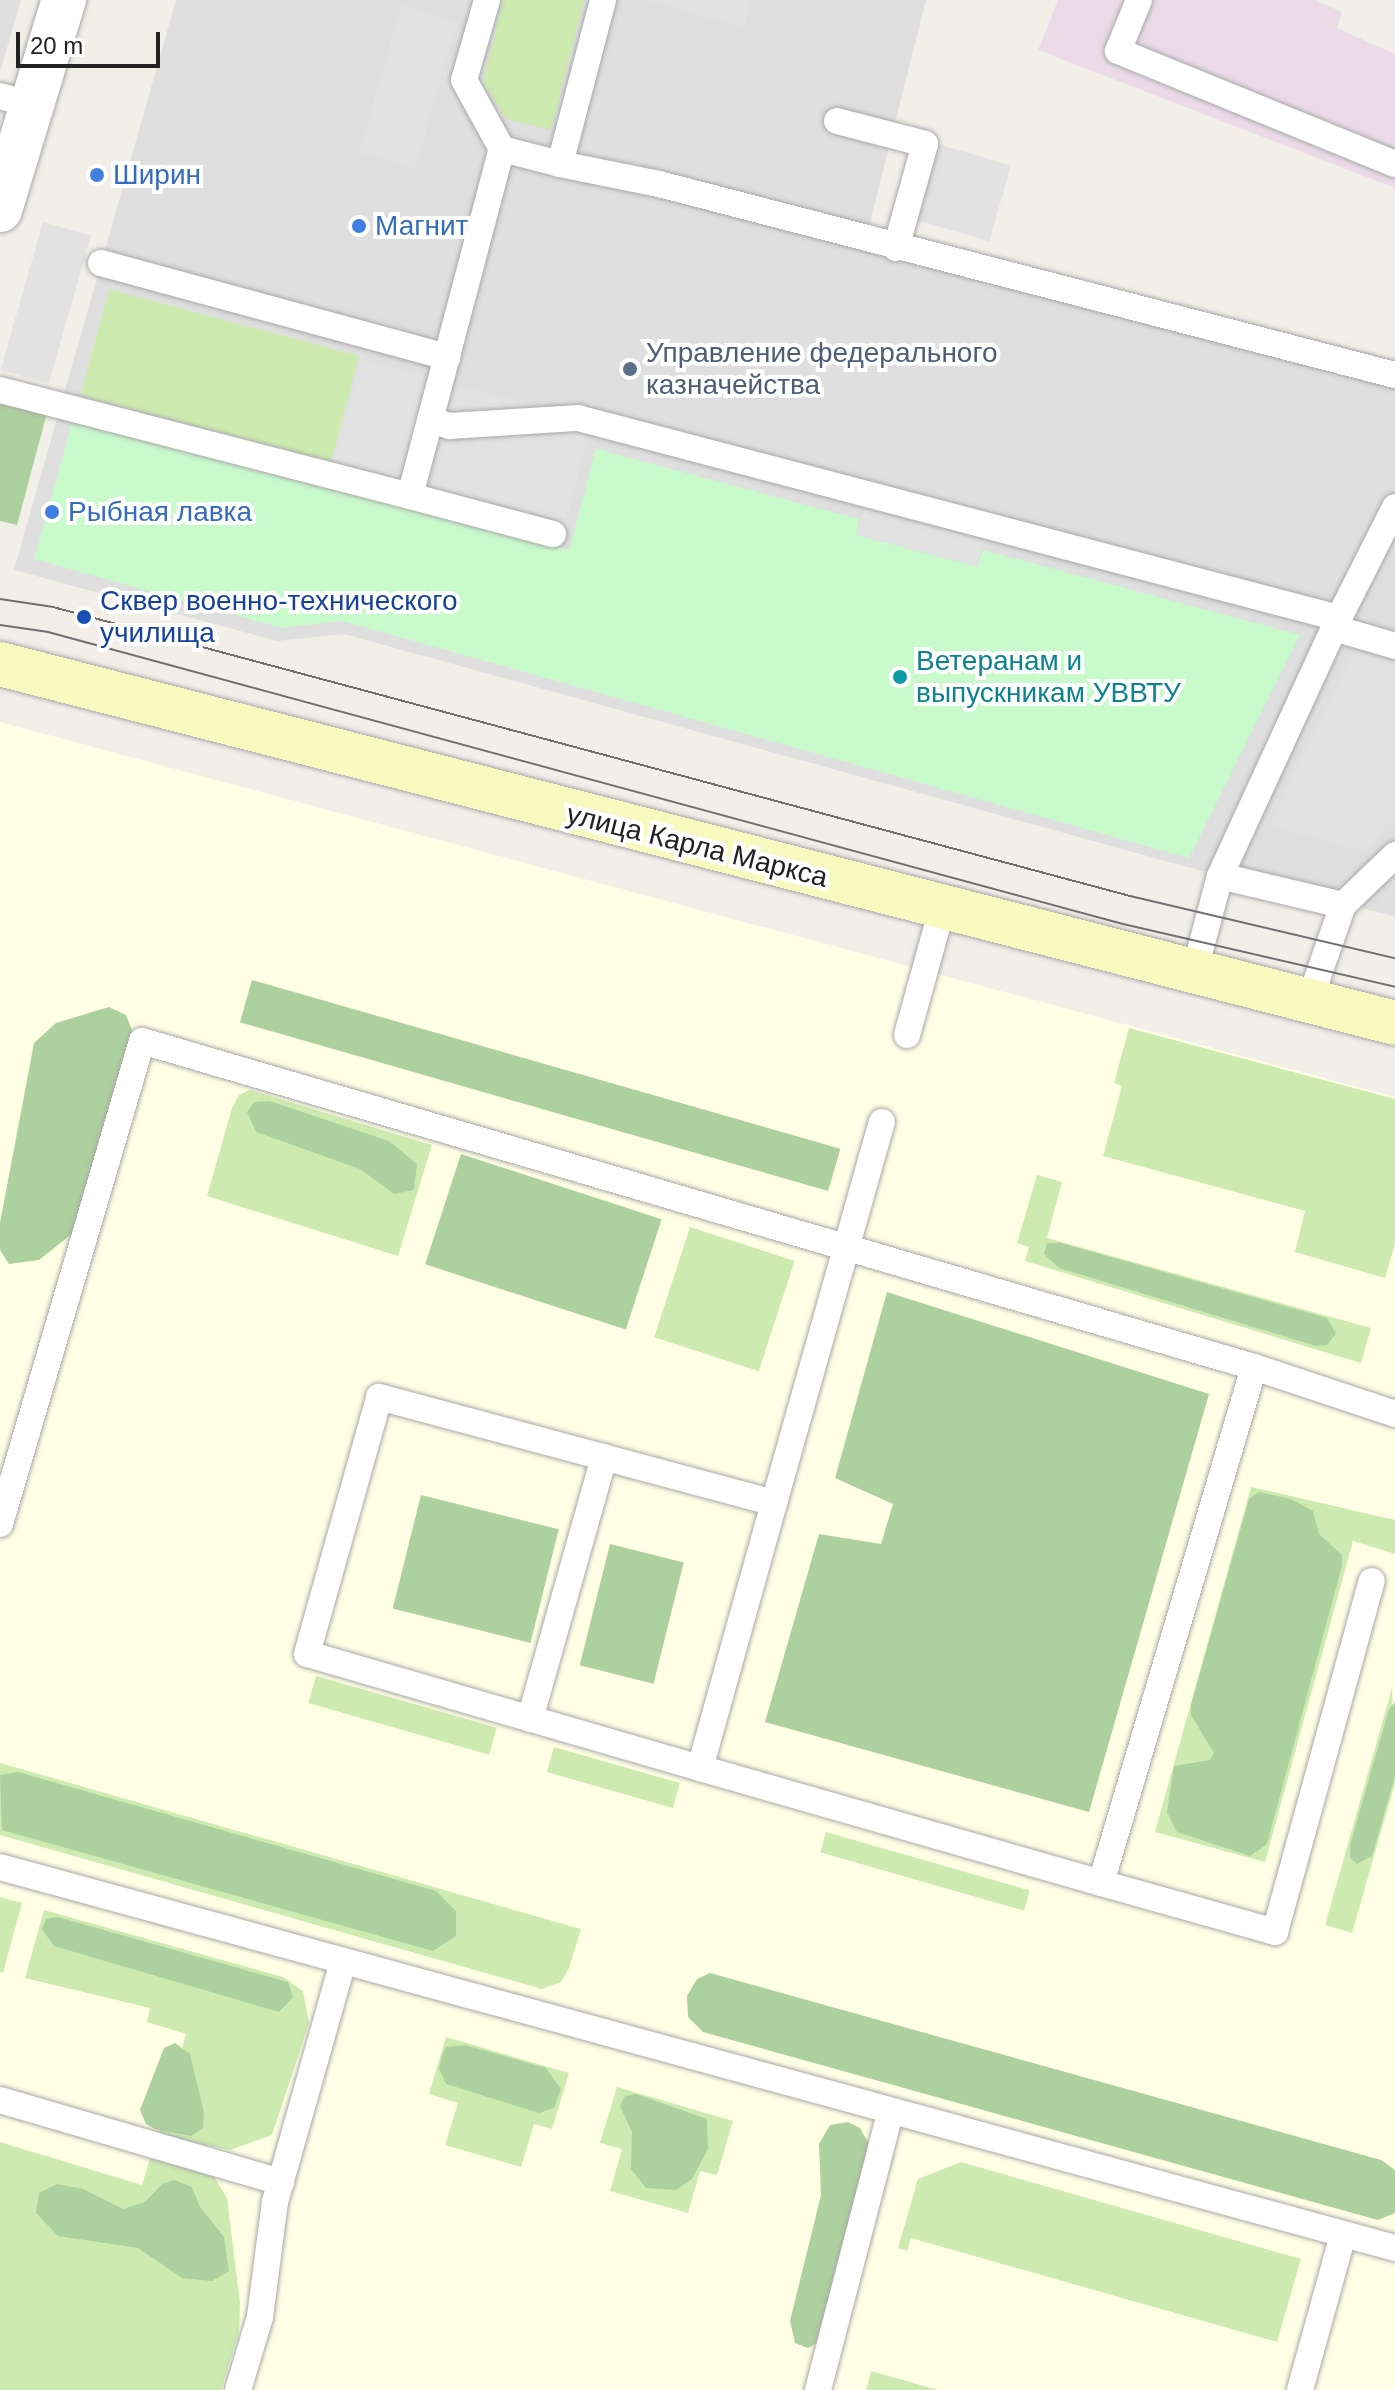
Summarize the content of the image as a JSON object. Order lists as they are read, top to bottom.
{
  "streets": {
    "main road": ["улица Карла Маркса"]
  },
  "places": [
    "Ширин",
    "Магнит",
    "Управление федерального казначейства",
    "Рыбная лавка",
    "Сквер военно-технического училища",
    "Ветеранам и выпускникам УВВТУ"
  ],
  "scale_bar": "20 m"
}
